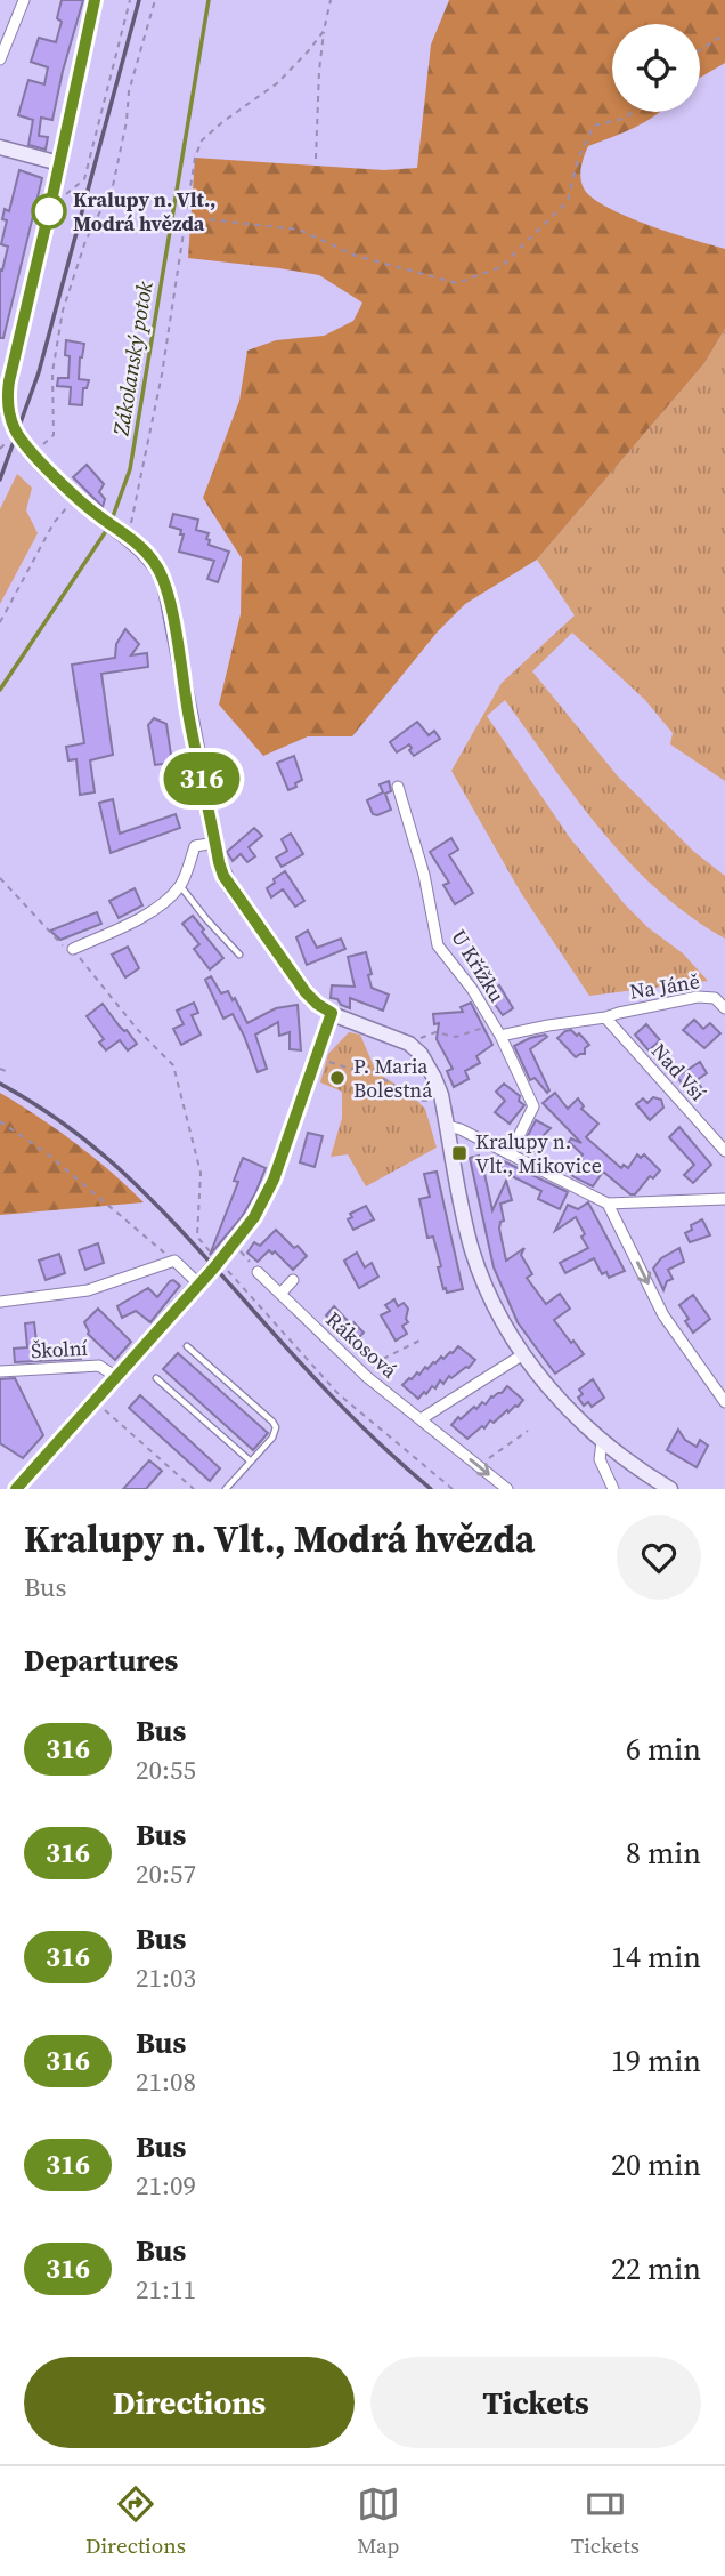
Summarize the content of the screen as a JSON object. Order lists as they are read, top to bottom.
{
  "streets": {
    "street": [
      "U Křížku",
      "Na Jáně",
      "Nad Vsí",
      "Rákosová",
      "Školní"
    ]
  },
  "crossings": [
    ["U Křížku", "Na Jáně"],
    ["Na Jáně", "Nad Vsí"]
  ],
  "water": ["Zákolanský potok"],
  "places": {
    "other": ["Kralupy n. Vlt., Modrá hvězda", "P. Maria Bolestná"],
    "transit": ["Kralupy n. Vlt., Mikovice"]
  },
  "lines": ["bus line 316"],
  "page": {
    "on_map": "316",
    "heading": [
      ["Kralupy n. Vlt., Modrá hvězda", "Bus"],
      "Departures"
    ],
    "list": [
      {
        "mark": "316",
        "name": "Bus",
        "note": "20:55",
        "value": "6 min"
      },
      {
        "mark": "316",
        "name": "Bus",
        "note": "20:57",
        "value": "8 min"
      },
      {
        "mark": "316",
        "name": "Bus",
        "note": "21:03",
        "value": "14 min"
      },
      {
        "mark": "316",
        "name": "Bus",
        "note": "21:08",
        "value": "19 min"
      },
      {
        "mark": "316",
        "name": "Bus",
        "note": "21:09",
        "value": "20 min"
      },
      {
        "mark": "316",
        "name": "Bus",
        "note": "21:11",
        "value": "22 min"
      }
    ],
    "buttons": ["Directions", "Tickets"],
    "tabs": ["Directions", "Map", "Tickets"]
  }
}
